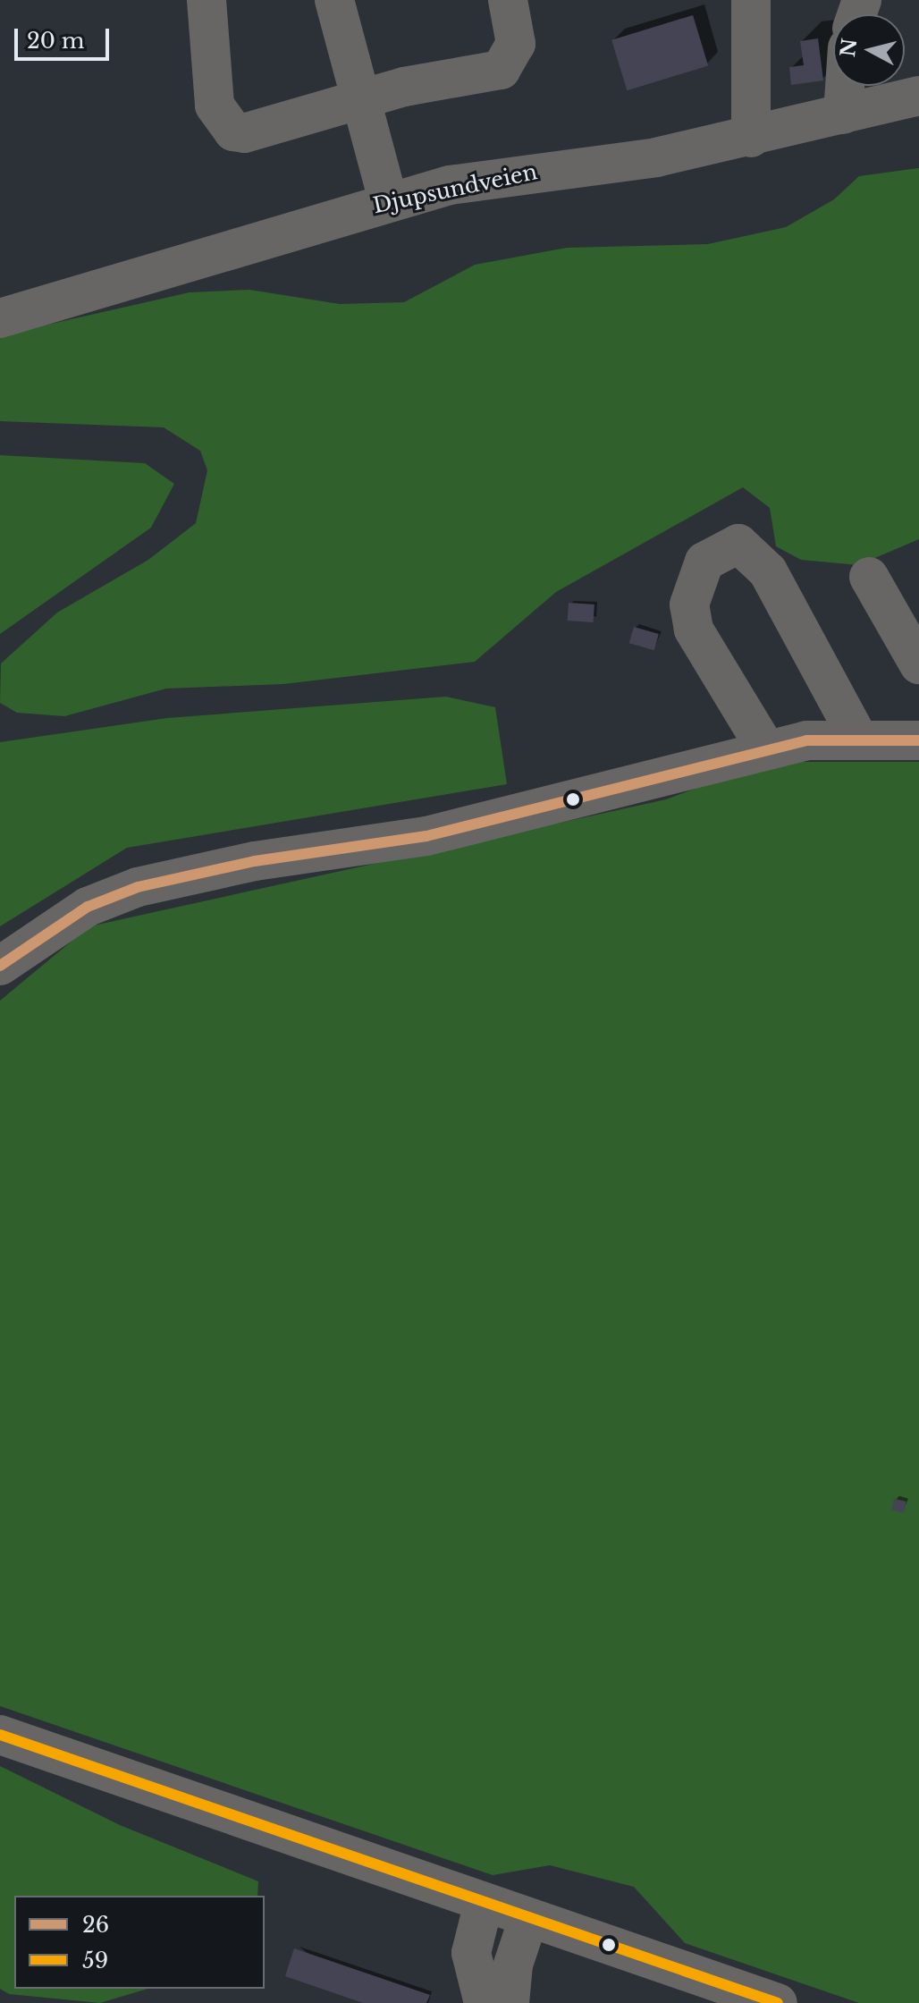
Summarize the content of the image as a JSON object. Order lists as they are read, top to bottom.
{
  "streets": {
    "street": ["Djupsundveien"]
  },
  "lines": ["transit line 26", "transit line 59"],
  "legend": ["26", "59"],
  "scale_bar": "20 m",
  "north": "left"
}
